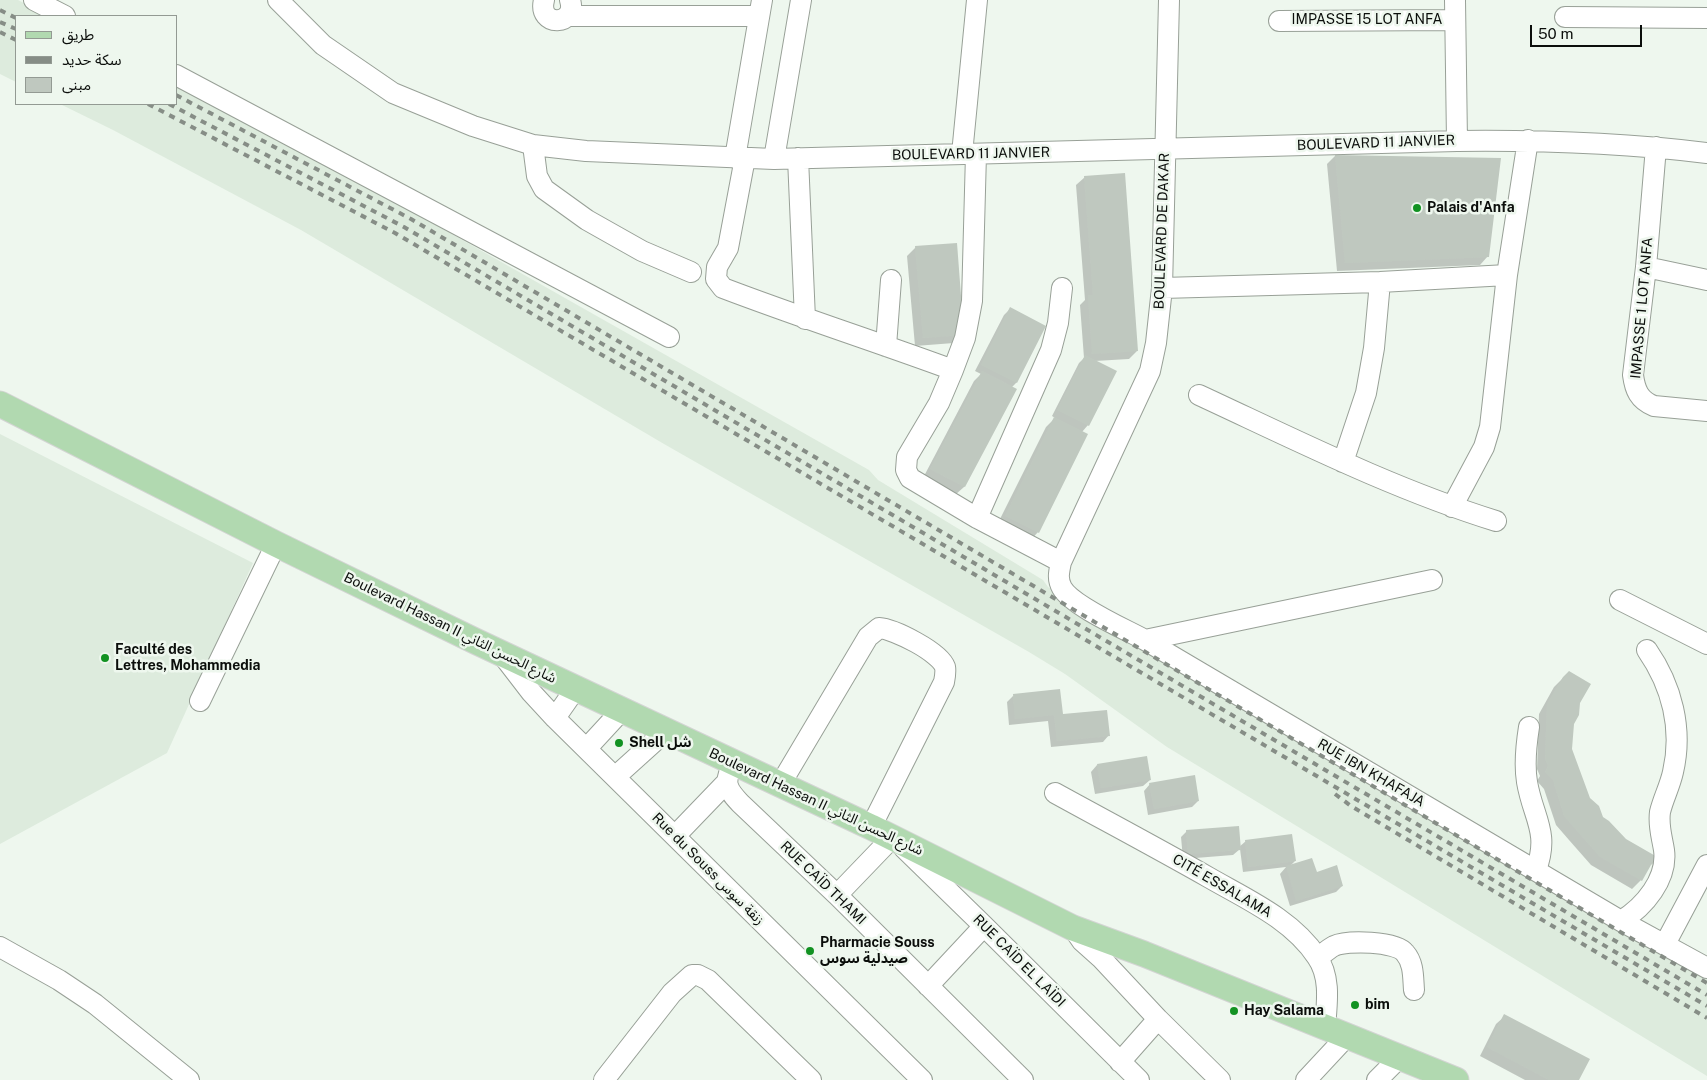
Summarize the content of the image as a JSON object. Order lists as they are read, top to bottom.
{
  "streets": {
    "main road": ["Boulevard Hassan II شارع الحسن الثاني"],
    "street": [
      "IMPASSE 15 LOT ANFA",
      "BOULEVARD 11 JANVIER",
      "BOULEVARD DE DAKAR",
      "IMPASSE 1 LOT ANFA",
      "RUE IBN KHAFAJA",
      "Rue du Souss زنقة سوس",
      "RUE CAÏD THAMI",
      "CITÉ ESSALAMA",
      "RUE CAÏD EL LAÏDI"
    ]
  },
  "crossings": [
    ["BOULEVARD 11 JANVIER", "BOULEVARD DE DAKAR"],
    ["BOULEVARD 11 JANVIER", "IMPASSE 1 LOT ANFA"],
    ["BOULEVARD DE DAKAR", "RUE IBN KHAFAJA"],
    ["Boulevard Hassan II شارع الحسن الثاني", "Rue du Souss زنقة سوس"],
    ["Boulevard Hassan II شارع الحسن الثاني", "RUE CAÏD THAMI"],
    ["Boulevard Hassan II شارع الحسن الثاني", "CITÉ ESSALAMA"],
    ["Boulevard Hassan II شارع الحسن الثاني", "RUE CAÏD EL LAÏDI"]
  ],
  "places": [
    "Palais d'Anfa",
    "Faculté des Lettres, Mohammedia",
    "Shell شل",
    "Pharmacie Souss صيدلية سوس",
    "bim",
    "Hay Salama"
  ],
  "legend": ["طريق", "سكة حديد", "مبنى"],
  "scale_bar": "50 m"
}
